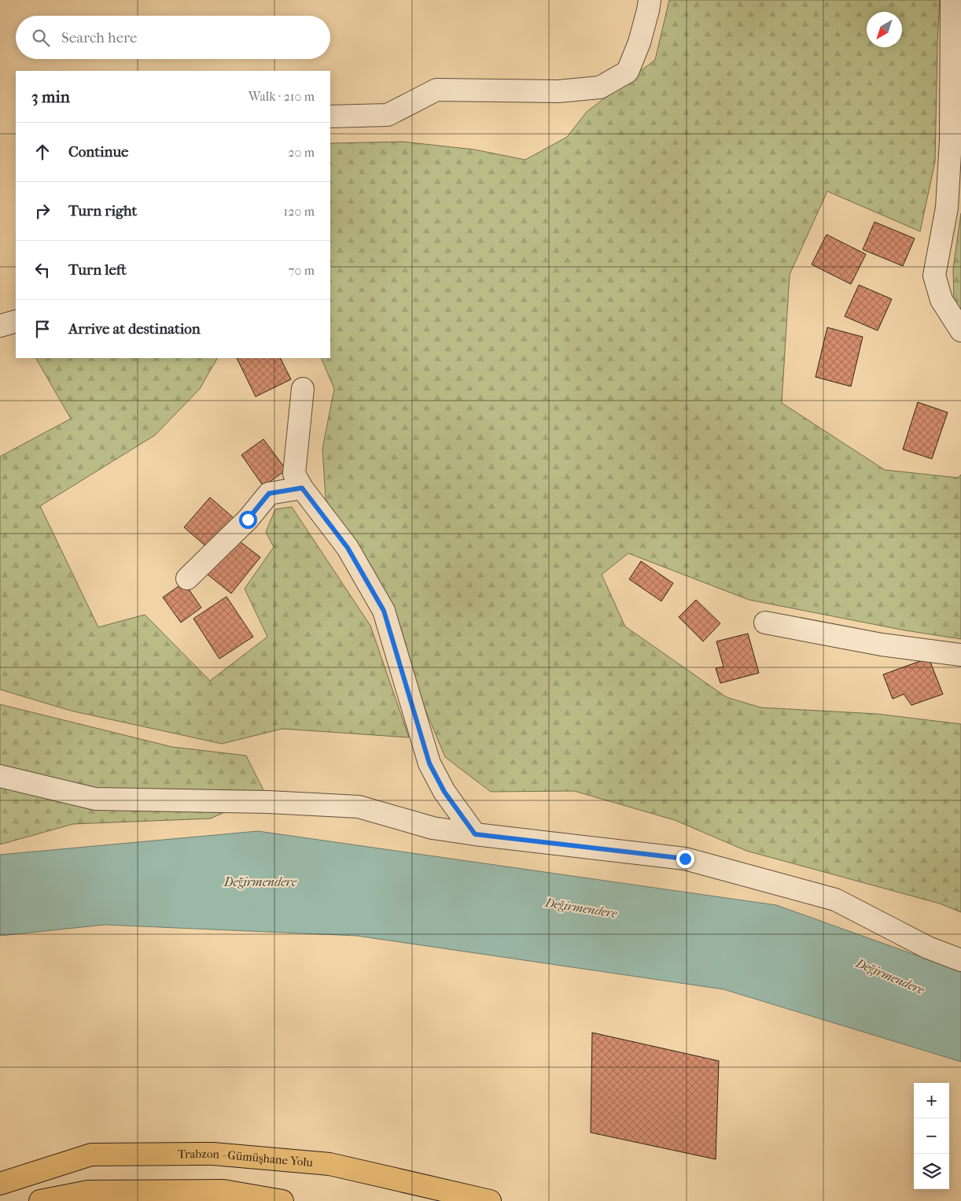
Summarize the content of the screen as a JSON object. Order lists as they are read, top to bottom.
{
  "streets": {
    "highway": ["Trabzon - Gümüşhane Yolu"]
  },
  "water": ["Değirmendere"],
  "north": "bottom left",
  "page": {
    "search": "Search here",
    "heading": ["3 min", "Walk · 210 m"],
    "list": [
      ["Continue", "20 m"],
      ["Turn right", "120 m"],
      ["Turn left", "70 m"],
      "Arrive at destination"
    ],
    "map_buttons": ["+", "−"]
  }
}
